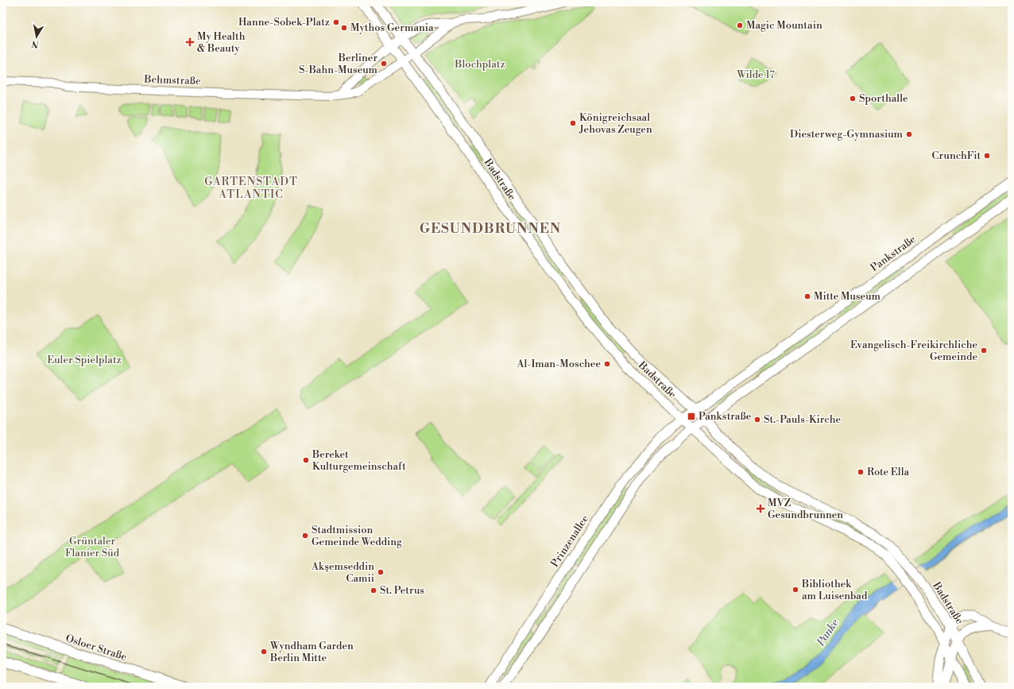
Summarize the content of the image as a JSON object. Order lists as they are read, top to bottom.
{
  "streets": {
    "main road": [
      "Badstraße",
      "Pankstraße",
      "Prinzenallee",
      "Osloer Straße"
    ],
    "street": ["Behmstraße"]
  },
  "crossings": [
    ["Behmstraße", "Badstraße"],
    ["Badstraße", "Pankstraße"],
    ["Badstraße", "Prinzenallee"],
    ["Pankstraße", "Prinzenallee"]
  ],
  "districts": ["GARTENSTADT ATLANTIC", "GESUNDBRUNNEN"],
  "water": ["Panke"],
  "parks": [
    "Blochplatz",
    "Wilde 17",
    "Euler Spielplatz",
    "Grüntaler Flanier Süd"
  ],
  "places": {
    "other": [
      "Hanne-Sobek-Platz",
      "Magic Mountain",
      "Mythos Germania",
      "Berliner S-Bahn-Museum",
      "Sporthalle",
      "Königreichsaal Jehovas Zeugen",
      "Diesterweg-Gymnasium",
      "CrunchFit",
      "Mitte Museum",
      "Evangelisch-Freikirchliche Gemeinde",
      "Al-Iman-Moschee",
      "St.-Pauls-Kirche",
      "Bereket Kulturgemeinschaft",
      "Rote Ella",
      "Stadtmission Gemeinde Wedding",
      "Akşemseddin Camii",
      "Bibliothek am Luisenbad",
      "St. Petrus",
      "Wyndham Garden Berlin Mitte"
    ],
    "health": ["My Health & Beauty", "MVZ Gesundbrunnen"],
    "transit": ["Pankstraße"]
  },
  "north": "bottom"
}
